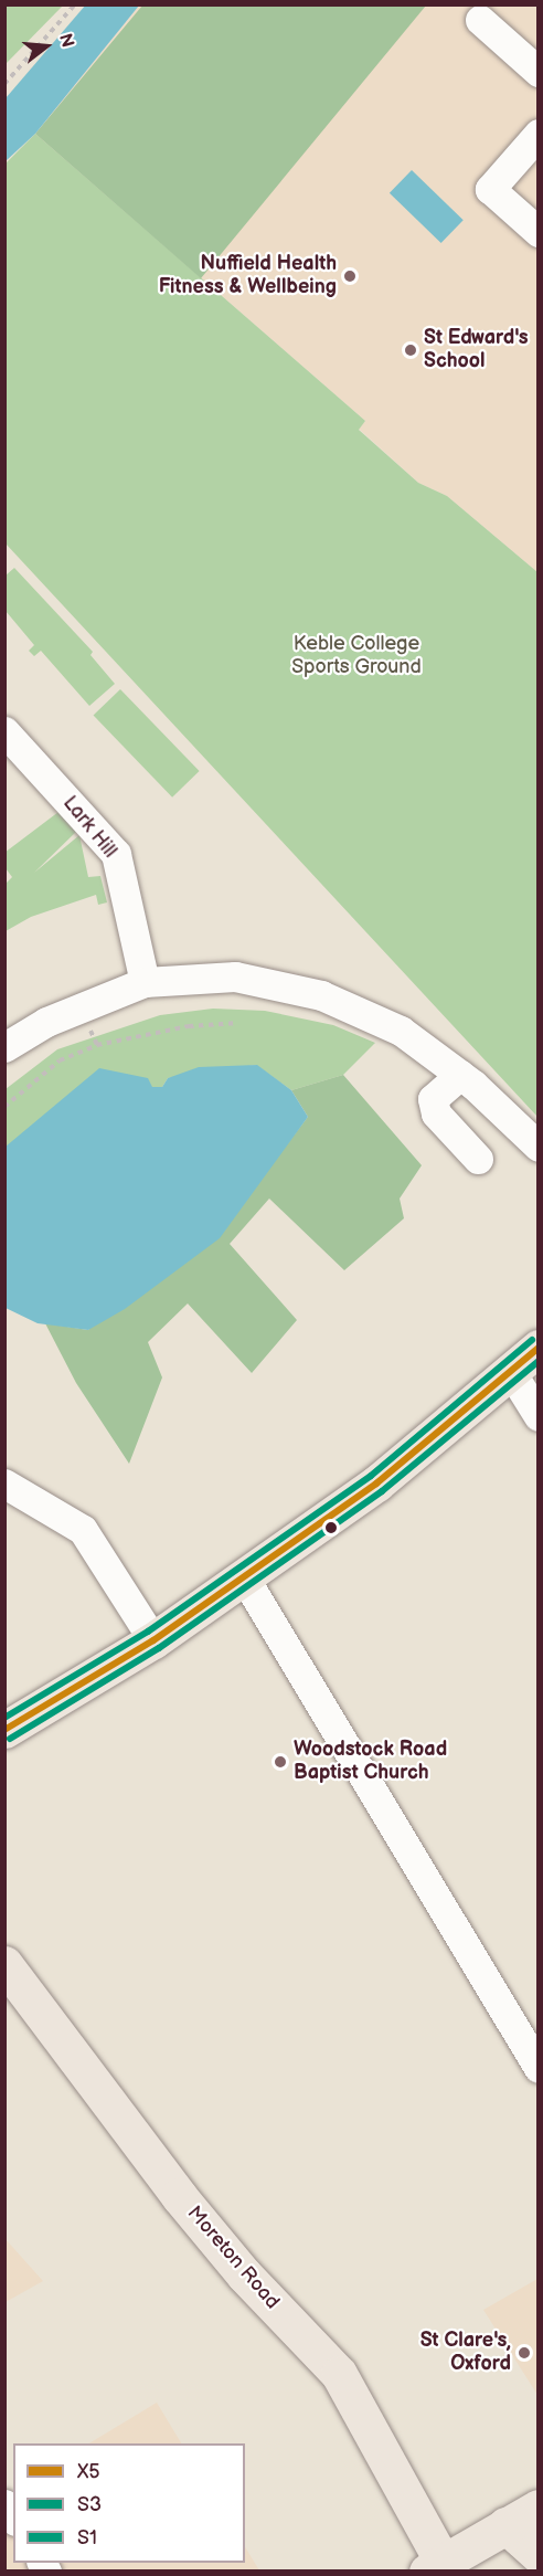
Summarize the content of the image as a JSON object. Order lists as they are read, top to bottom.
{
  "streets": {
    "main road": ["Moreton Road"],
    "street": ["Lark Hill"]
  },
  "parks": ["Keble College Sports Ground"],
  "places": [
    "Nuffield Health Fitness & Wellbeing",
    "St Edward's School",
    "Woodstock Road Baptist Church",
    "St Clare's, Oxford"
  ],
  "lines": ["transit line S1", "transit line X5", "transit line S3"],
  "legend": ["X5", "S3", "S1"],
  "north": "right"
}
